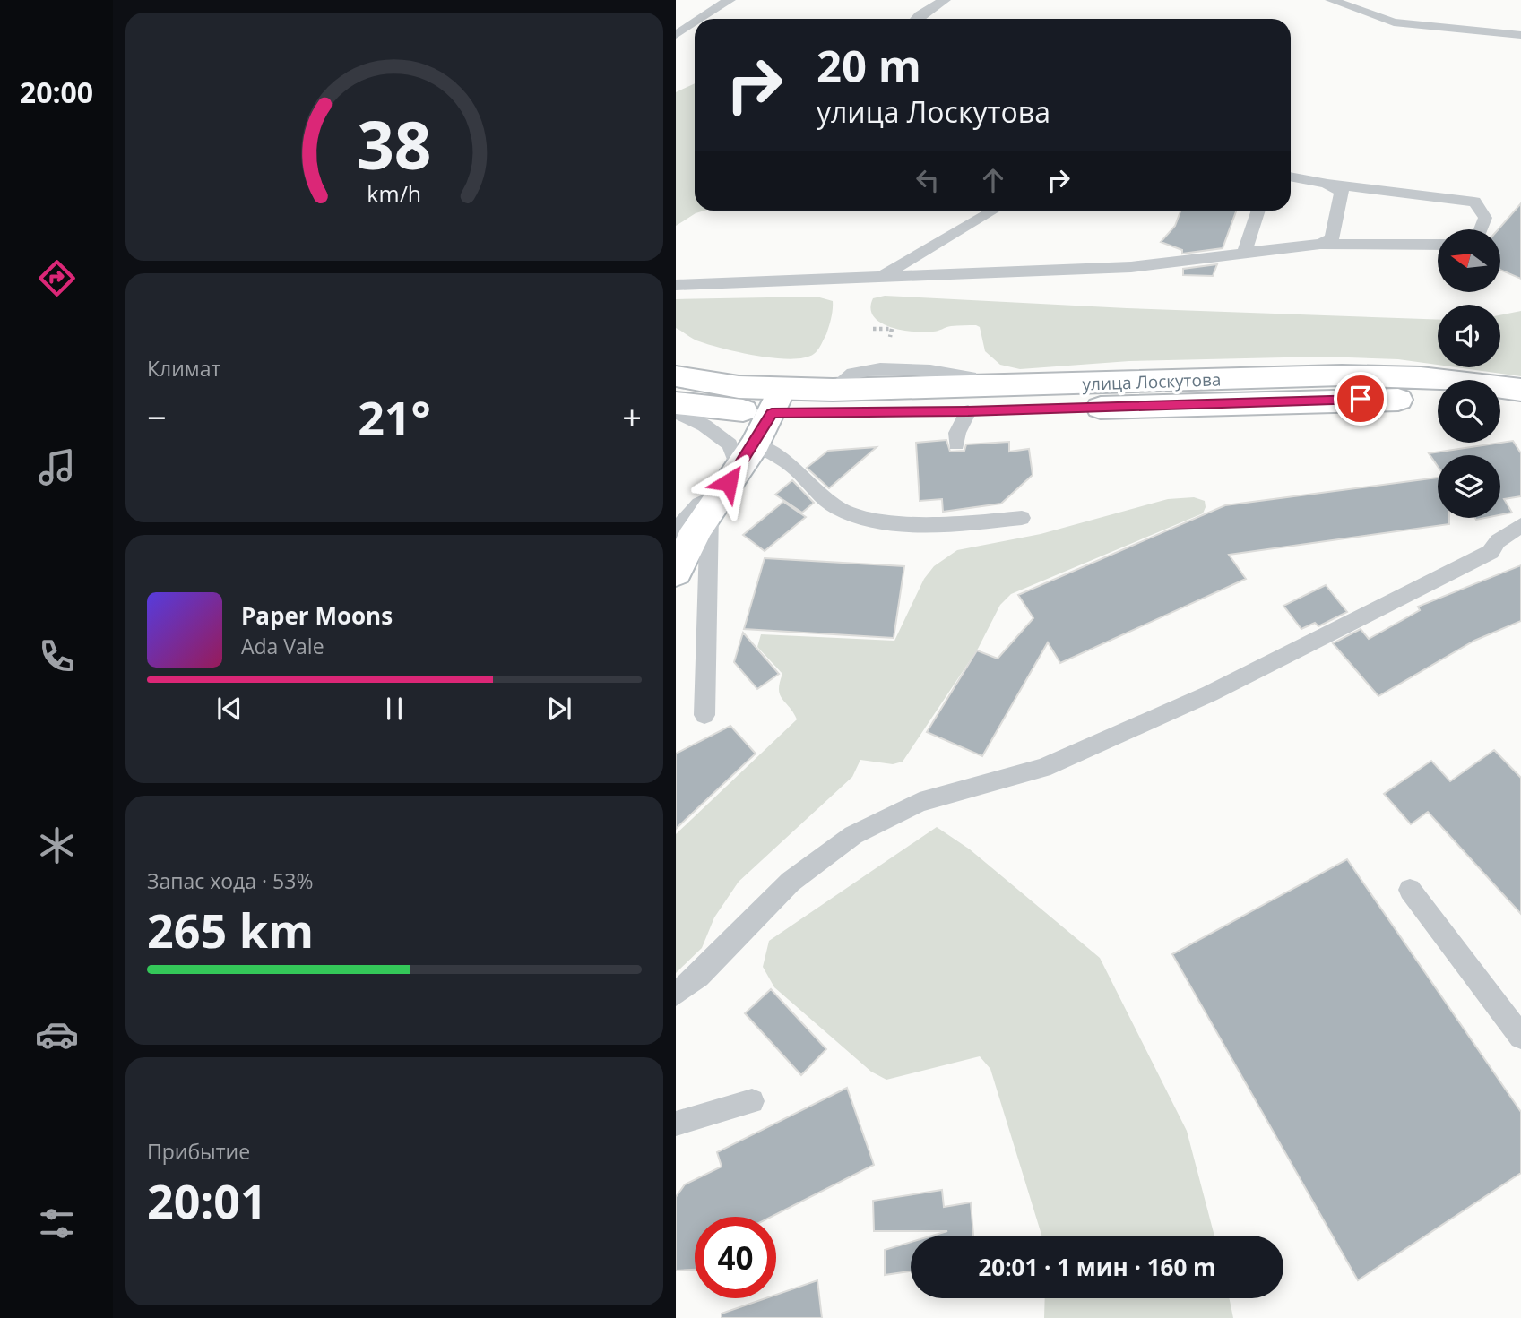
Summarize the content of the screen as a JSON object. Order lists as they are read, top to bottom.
{
  "streets": {
    "main road": ["улица Лоскутова"]
  },
  "north": "left",
  "page": {
    "tabs": "20:00",
    "turn": ["20 m", "улица Лоскутова"],
    "tile": [
      "Климат",
      ["Запас хода · 53%", "265 km"],
      ["Прибытие", "20:01"]
    ],
    "heat": ["−", "21°", "+"],
    "song": ["Paper Moons", "Ada Vale"],
    "limit": "40",
    "trip": "20:01 · 1 мин · 160 m",
    "gauge": ["38", "km/h"]
  }
}
